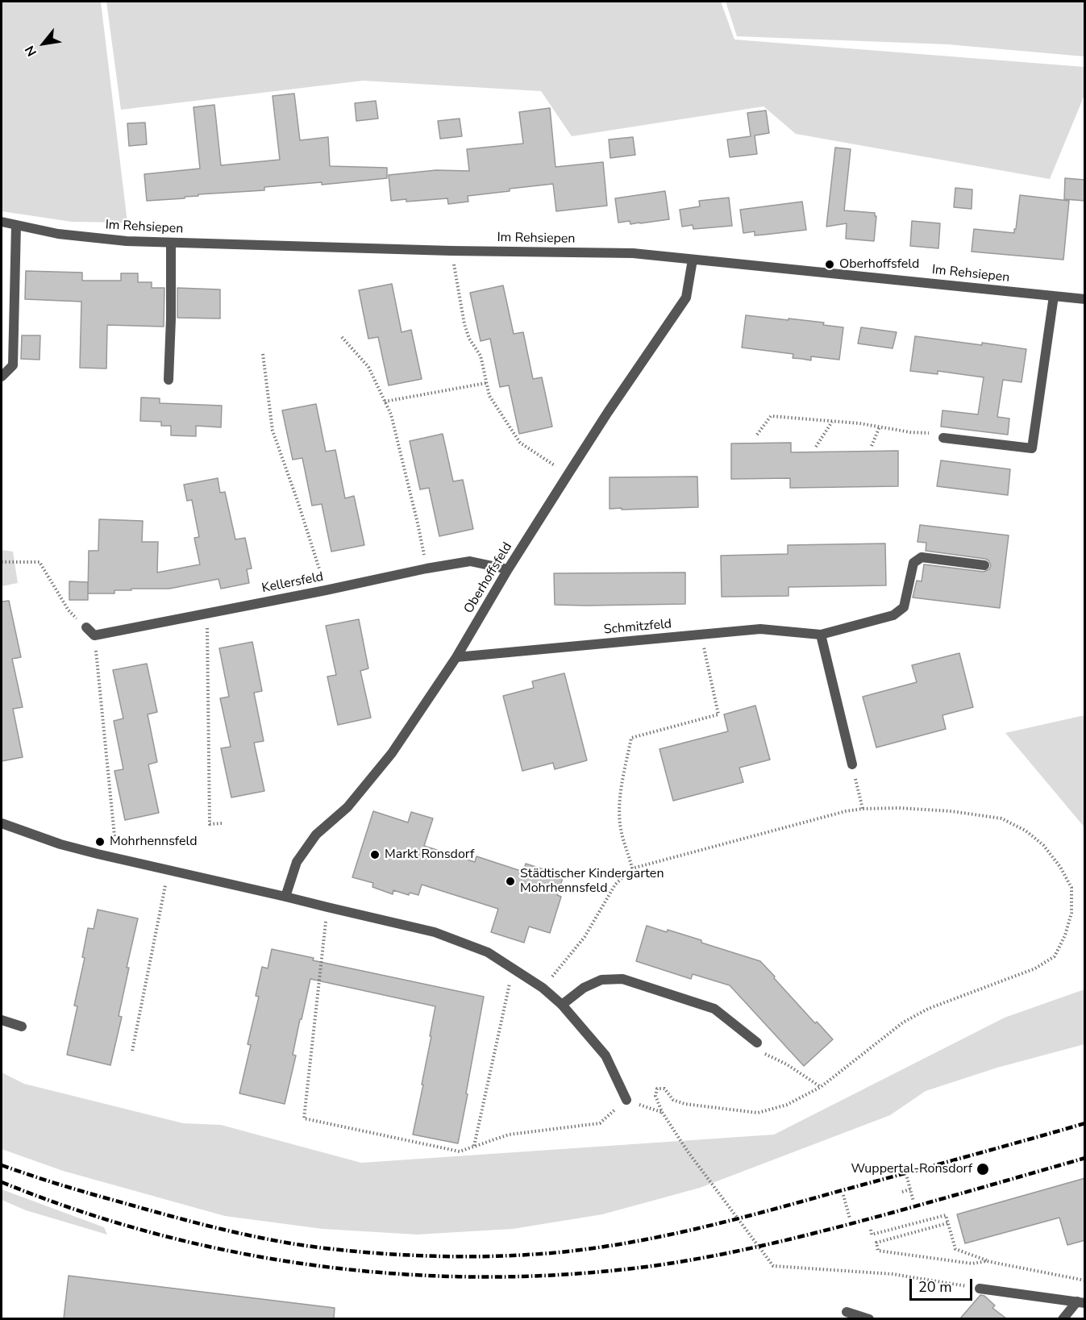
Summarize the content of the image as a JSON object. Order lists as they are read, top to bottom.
{
  "streets": {
    "street": [
      "Im Rehsiepen",
      "Oberhoffsfeld",
      "Kellersfeld",
      "Schmitzfeld"
    ]
  },
  "crossings": [
    ["Im Rehsiepen", "Oberhoffsfeld"],
    ["Oberhoffsfeld", "Kellersfeld"],
    ["Oberhoffsfeld", "Schmitzfeld"]
  ],
  "places": [
    "Oberhoffsfeld",
    "Mohrhennsfeld",
    "Markt Ronsdorf",
    "Städtischer Kindergarten Mohrhennsfeld",
    "Wuppertal-Ronsdorf"
  ],
  "scale_bar": "20 m",
  "north": "bottom left"
}
